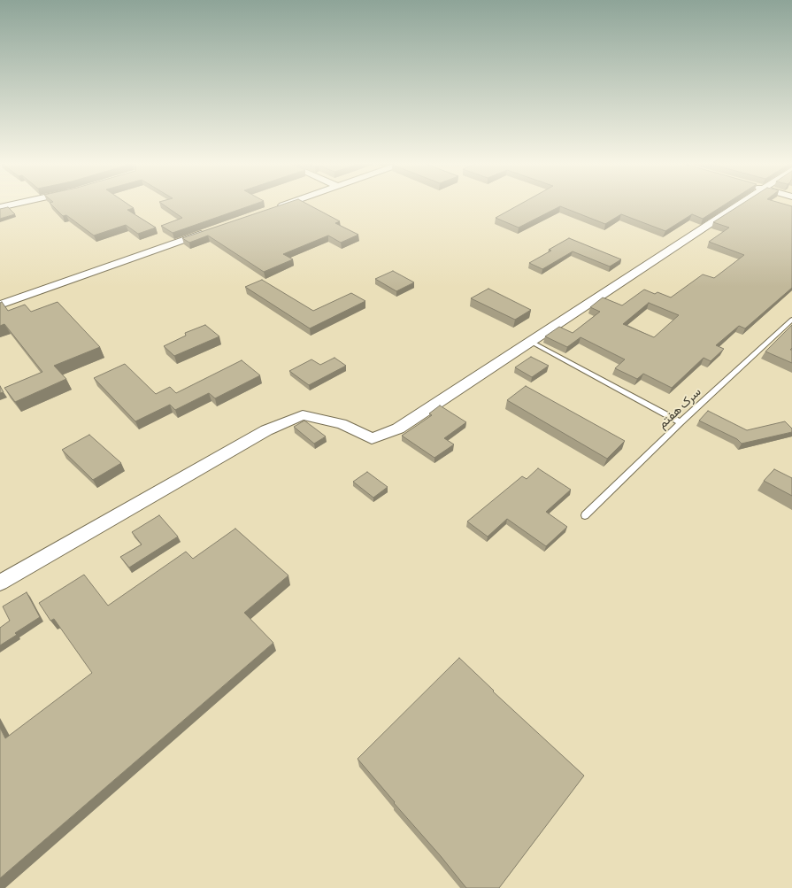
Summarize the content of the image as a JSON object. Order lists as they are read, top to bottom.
{
  "streets": {
    "lane": ["سرک هفتم"]
  }
}
